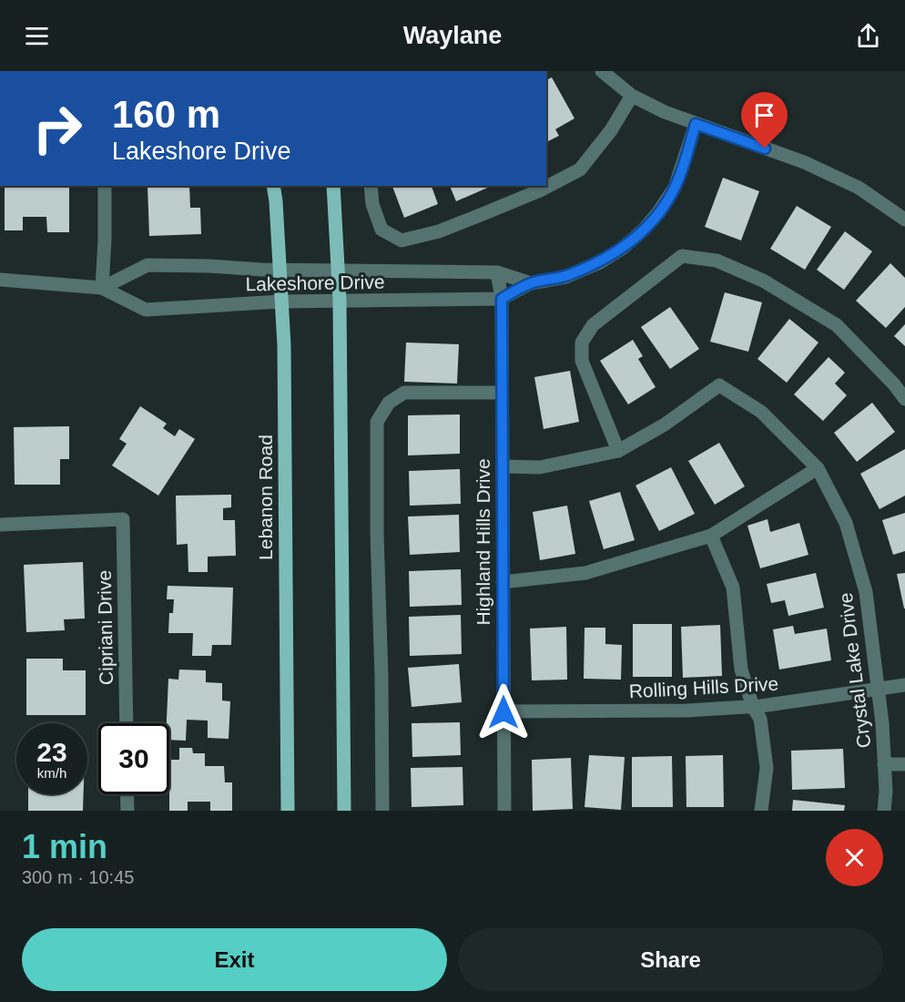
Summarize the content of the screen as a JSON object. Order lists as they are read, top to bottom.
{
  "streets": {
    "main road": ["Lebanon Road"],
    "street": [
      "Lakeshore Drive",
      "Highland Hills Drive",
      "Cipriani Drive",
      "Crystal Lake Drive",
      "Rolling Hills Drive"
    ]
  },
  "crossings": [
    ["Lakeshore Drive", "Lebanon Road"],
    ["Lakeshore Drive", "Highland Hills Drive"],
    ["Highland Hills Drive", "Rolling Hills Drive"],
    ["Crystal Lake Drive", "Rolling Hills Drive"]
  ],
  "page": {
    "header": "Waylane",
    "turn": ["160 m", "Lakeshore Drive"],
    "speed": "23 km/h",
    "limit": "30",
    "heading": ["1 min", "300 m · 10:45"],
    "buttons": ["Exit", "Share"]
  }
}
